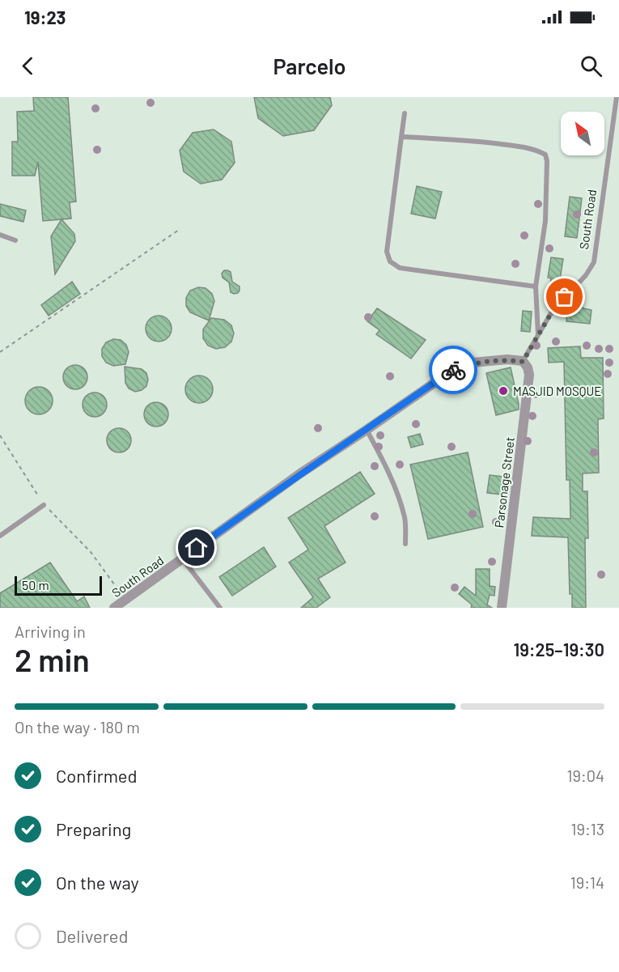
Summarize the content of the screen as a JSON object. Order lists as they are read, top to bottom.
{
  "streets": {
    "street": ["South Road", "Parsonage Street"]
  },
  "crossings": [
    ["South Road", "Parsonage Street"]
  ],
  "places": ["MASJID MOSQUE"],
  "scale_bar": "50 m",
  "north": "top left",
  "page": {
    "status": "19:23",
    "header": "Parcelo",
    "scale": "50 m",
    "heading": ["2 min", "Arriving in", "19:25–19:30"],
    "bar": "On the way · 180 m",
    "list": [
      ["Confirmed", "19:04"],
      ["Preparing", "19:13"],
      ["On the way", "19:14"],
      "Delivered"
    ]
  }
}
